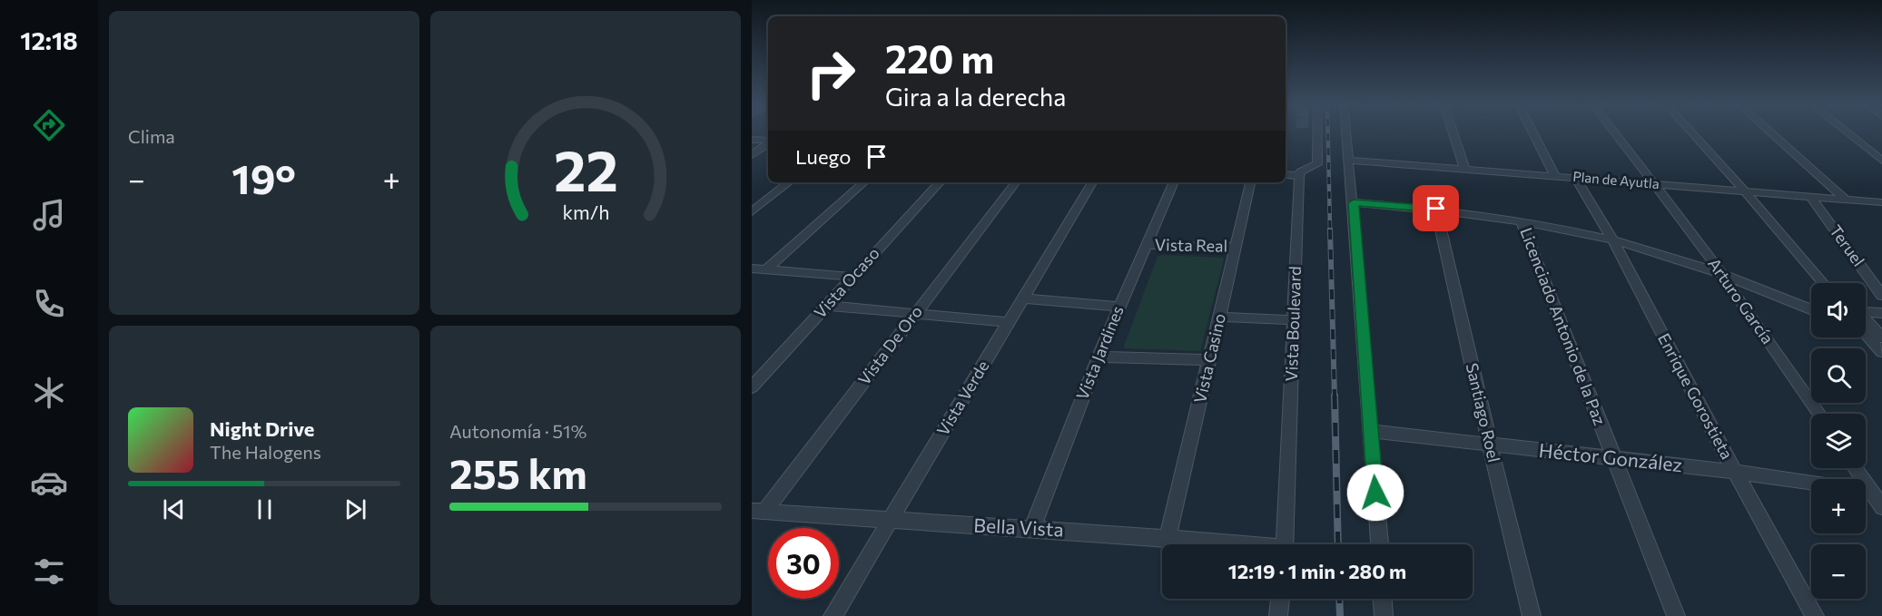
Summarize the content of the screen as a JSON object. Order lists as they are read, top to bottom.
{
  "streets": {
    "street": [
      "Plan de Ayutla",
      "Vista Real",
      "Teruel",
      "Vista Ocaso",
      "Arturo García",
      "Vista Boulevard",
      "Licenciado Antonio de la Paz",
      "Vista De Oro",
      "Vista Jardines",
      "Vista Casino",
      "Enrique Gorostieta",
      "Vista Verde",
      "Santiago Roel",
      "Héctor González",
      "Bella Vista"
    ]
  },
  "crossings": [
    ["Plan de Ayutla", "Teruel"],
    ["Plan de Ayutla", "Arturo García"],
    ["Plan de Ayutla", "Enrique Gorostieta"],
    ["Vista Real", "Vista Jardines"],
    ["Vista Real", "Vista Casino"],
    ["Licenciado Antonio de la Paz", "Héctor González"],
    ["Vista De Oro", "Bella Vista"],
    ["Vista Jardines", "Bella Vista"],
    ["Vista Casino", "Bella Vista"],
    ["Enrique Gorostieta", "Héctor González"],
    ["Vista Verde", "Bella Vista"],
    ["Santiago Roel", "Héctor González"]
  ],
  "page": {
    "tabs": "12:18",
    "tile": [
      "Clima",
      ["Autonomía · 51%", "255 km"]
    ],
    "turn": ["220 m", "Gira a la derecha"],
    "then": "Luego",
    "heat": ["−", "19°", "+"],
    "map_buttons": ["+", "−"],
    "song": ["Night Drive", "The Halogens"],
    "limit": "30",
    "trip": "12:19 · 1 min · 280 m",
    "gauge": ["22", "km/h"]
  }
}
